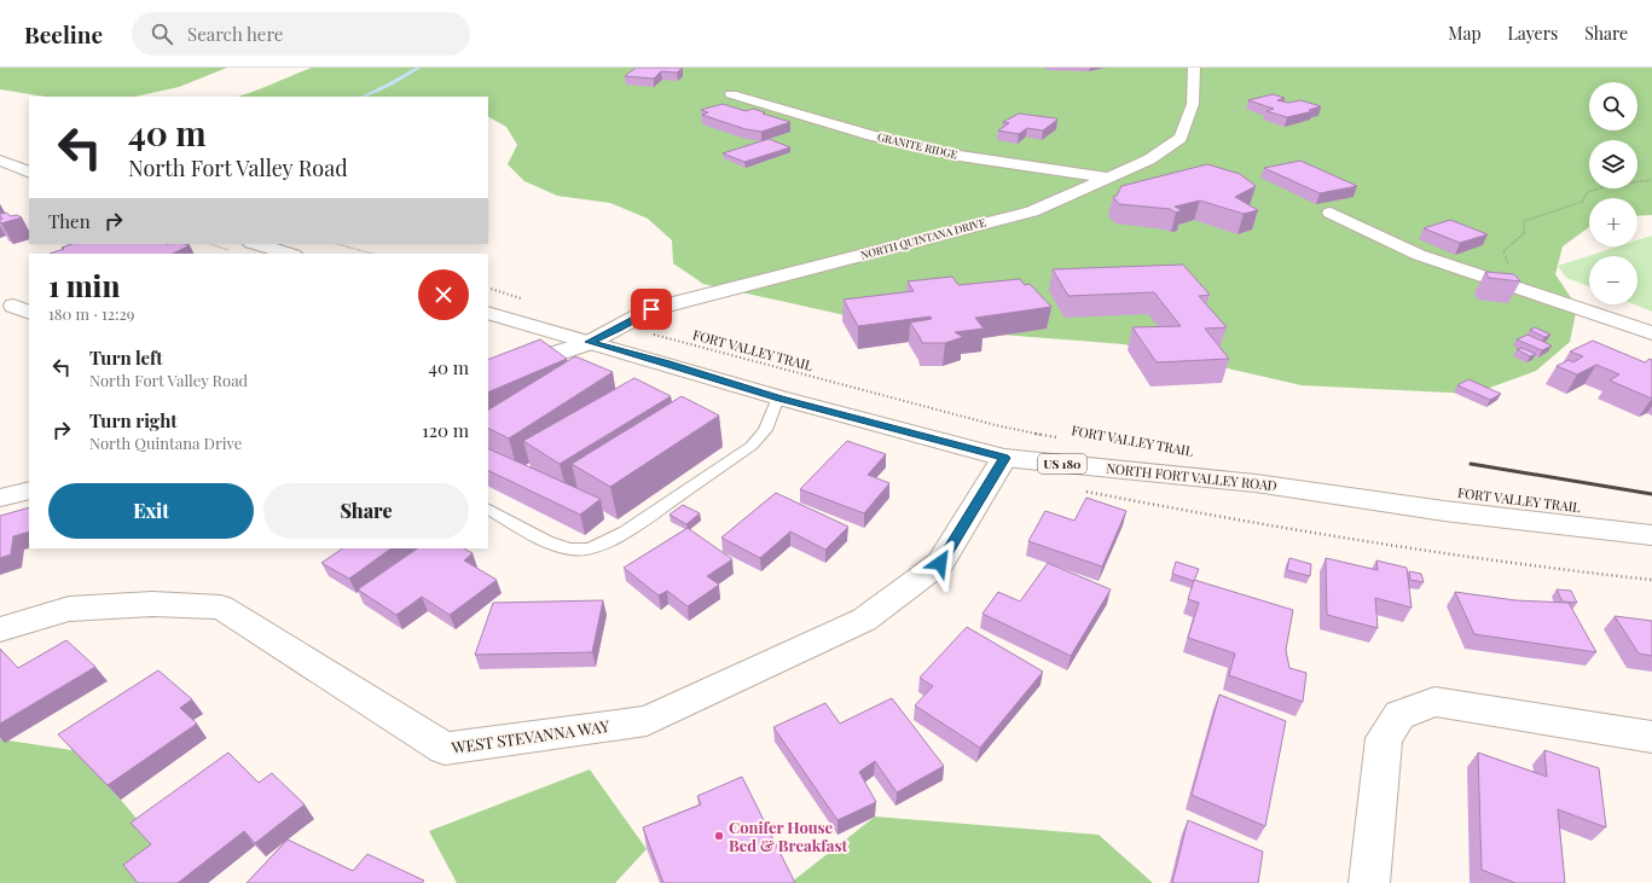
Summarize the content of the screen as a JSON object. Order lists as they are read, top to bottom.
{
  "streets": {
    "street": [
      "GRANITE RIDGE",
      "NORTH QUINTANA DRIVE",
      "US 180",
      "NORTH FORT VALLEY ROAD",
      "WEST STEVANNA WAY"
    ],
    "path": ["FORT VALLEY TRAIL"]
  },
  "crossings": [
    ["GRANITE RIDGE", "NORTH QUINTANA DRIVE"],
    ["NORTH QUINTANA DRIVE", "FORT VALLEY TRAIL"],
    ["NORTH QUINTANA DRIVE", "NORTH FORT VALLEY ROAD"],
    ["NORTH FORT VALLEY ROAD", "WEST STEVANNA WAY"]
  ],
  "places": ["Conifer House Bed & Breakfast"],
  "page": {
    "header": "Beeline",
    "search": "Search here",
    "nav": ["Map", "Layers", "Share"],
    "map_buttons": ["+", "−"],
    "turn": ["40 m", "North Fort Valley Road"],
    "then": "Then",
    "heading": ["1 min", "180 m · 12:29"],
    "list": [
      {
        "name": "Turn left",
        "note": "North Fort Valley Road",
        "value": "40 m"
      },
      {
        "name": "Turn right",
        "note": "North Quintana Drive",
        "value": "120 m"
      }
    ],
    "buttons": ["Exit", "Share"]
  }
}
